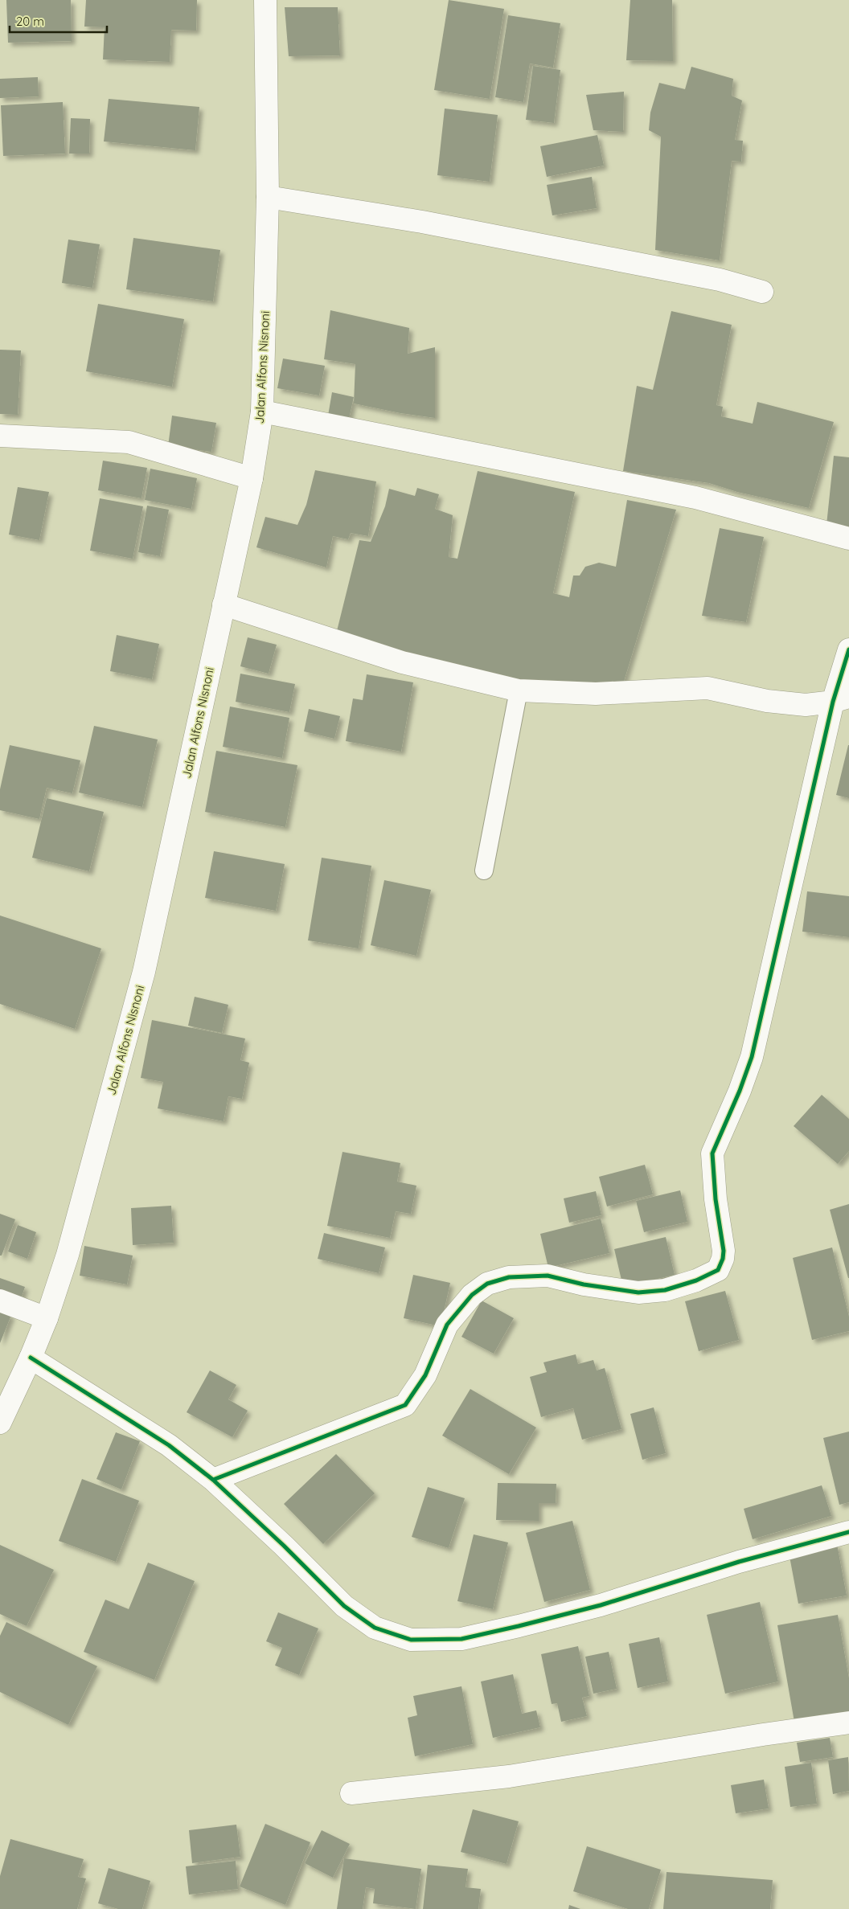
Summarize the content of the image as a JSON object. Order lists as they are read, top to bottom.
{
  "streets": {
    "street": ["Jalan Alfons Nisnoni"]
  },
  "scale_bar": "20 m"
}
